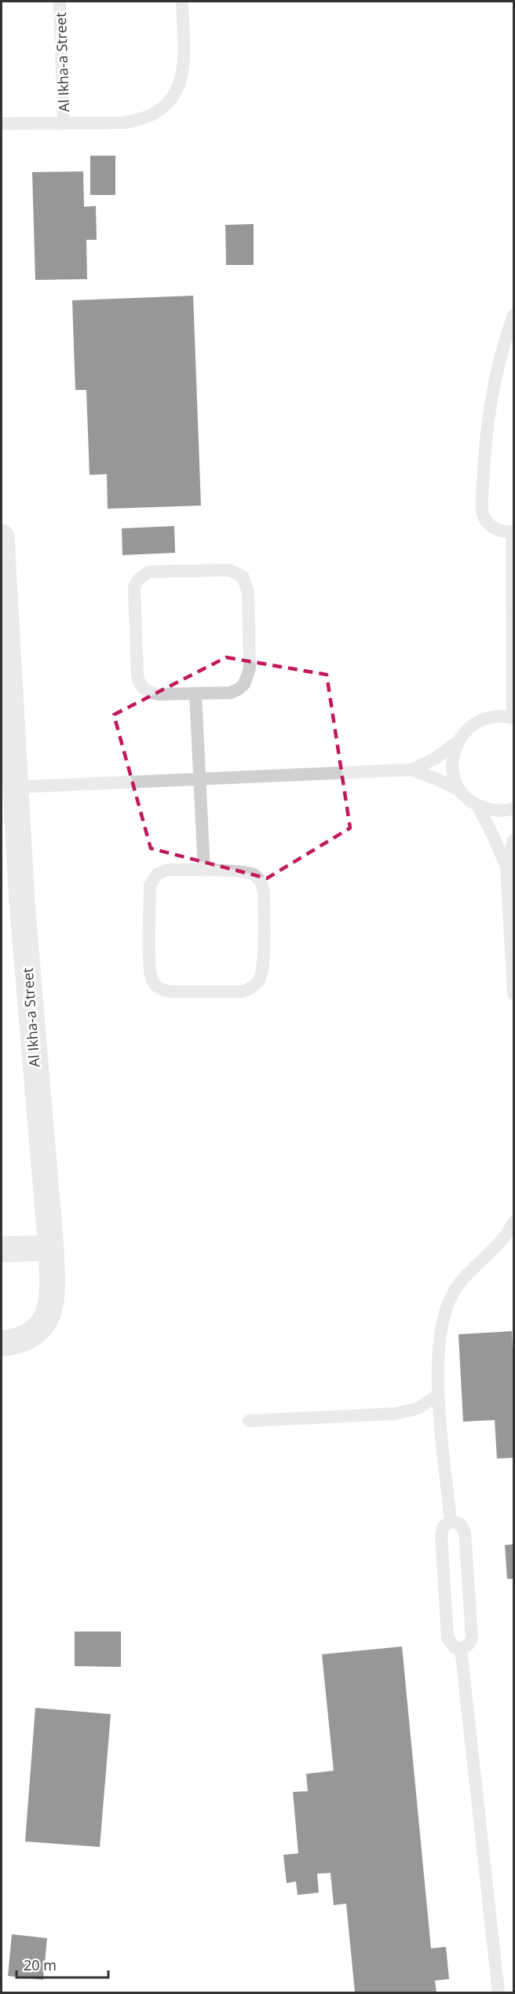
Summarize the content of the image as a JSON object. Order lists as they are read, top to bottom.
{
  "streets": {
    "street": ["Al Ikha-a Street"]
  },
  "scale_bar": "20 m"
}
